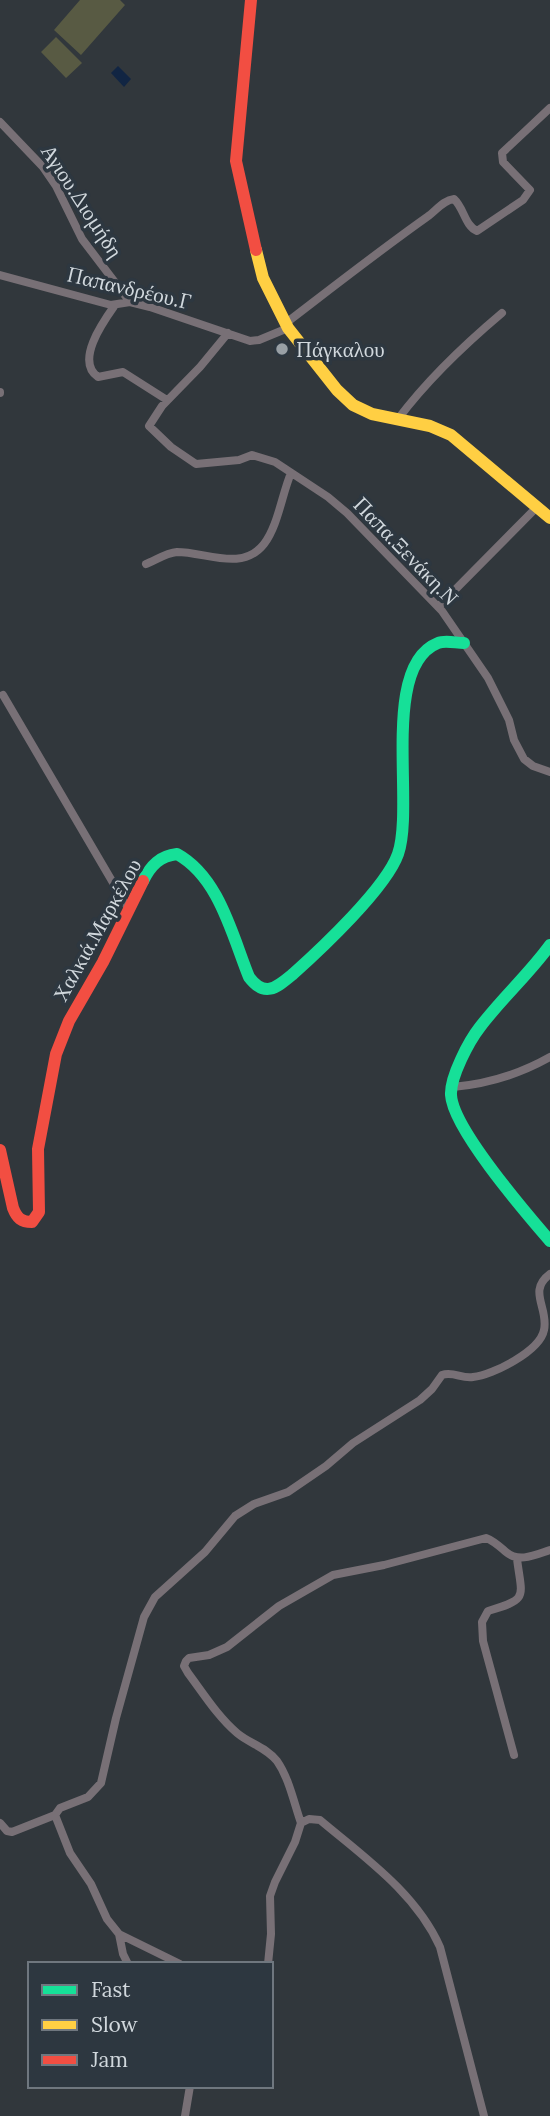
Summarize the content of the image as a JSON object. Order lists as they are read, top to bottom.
{
  "streets": {
    "street": [
      "Αγιου.Διομήδη",
      "Παπανδρέου.Γ",
      "Παπα.Ξενάκη.Ν",
      "Χαλκιά.Μαρκέλου"
    ]
  },
  "crossings": [
    ["Αγιου.Διομήδη", "Παπανδρέου.Γ"],
    ["Παπα.Ξενάκη.Ν", "Χαλκιά.Μαρκέλου"]
  ],
  "places": ["Πάγκαλου"],
  "legend": ["Fast", "Slow", "Jam"]
}
